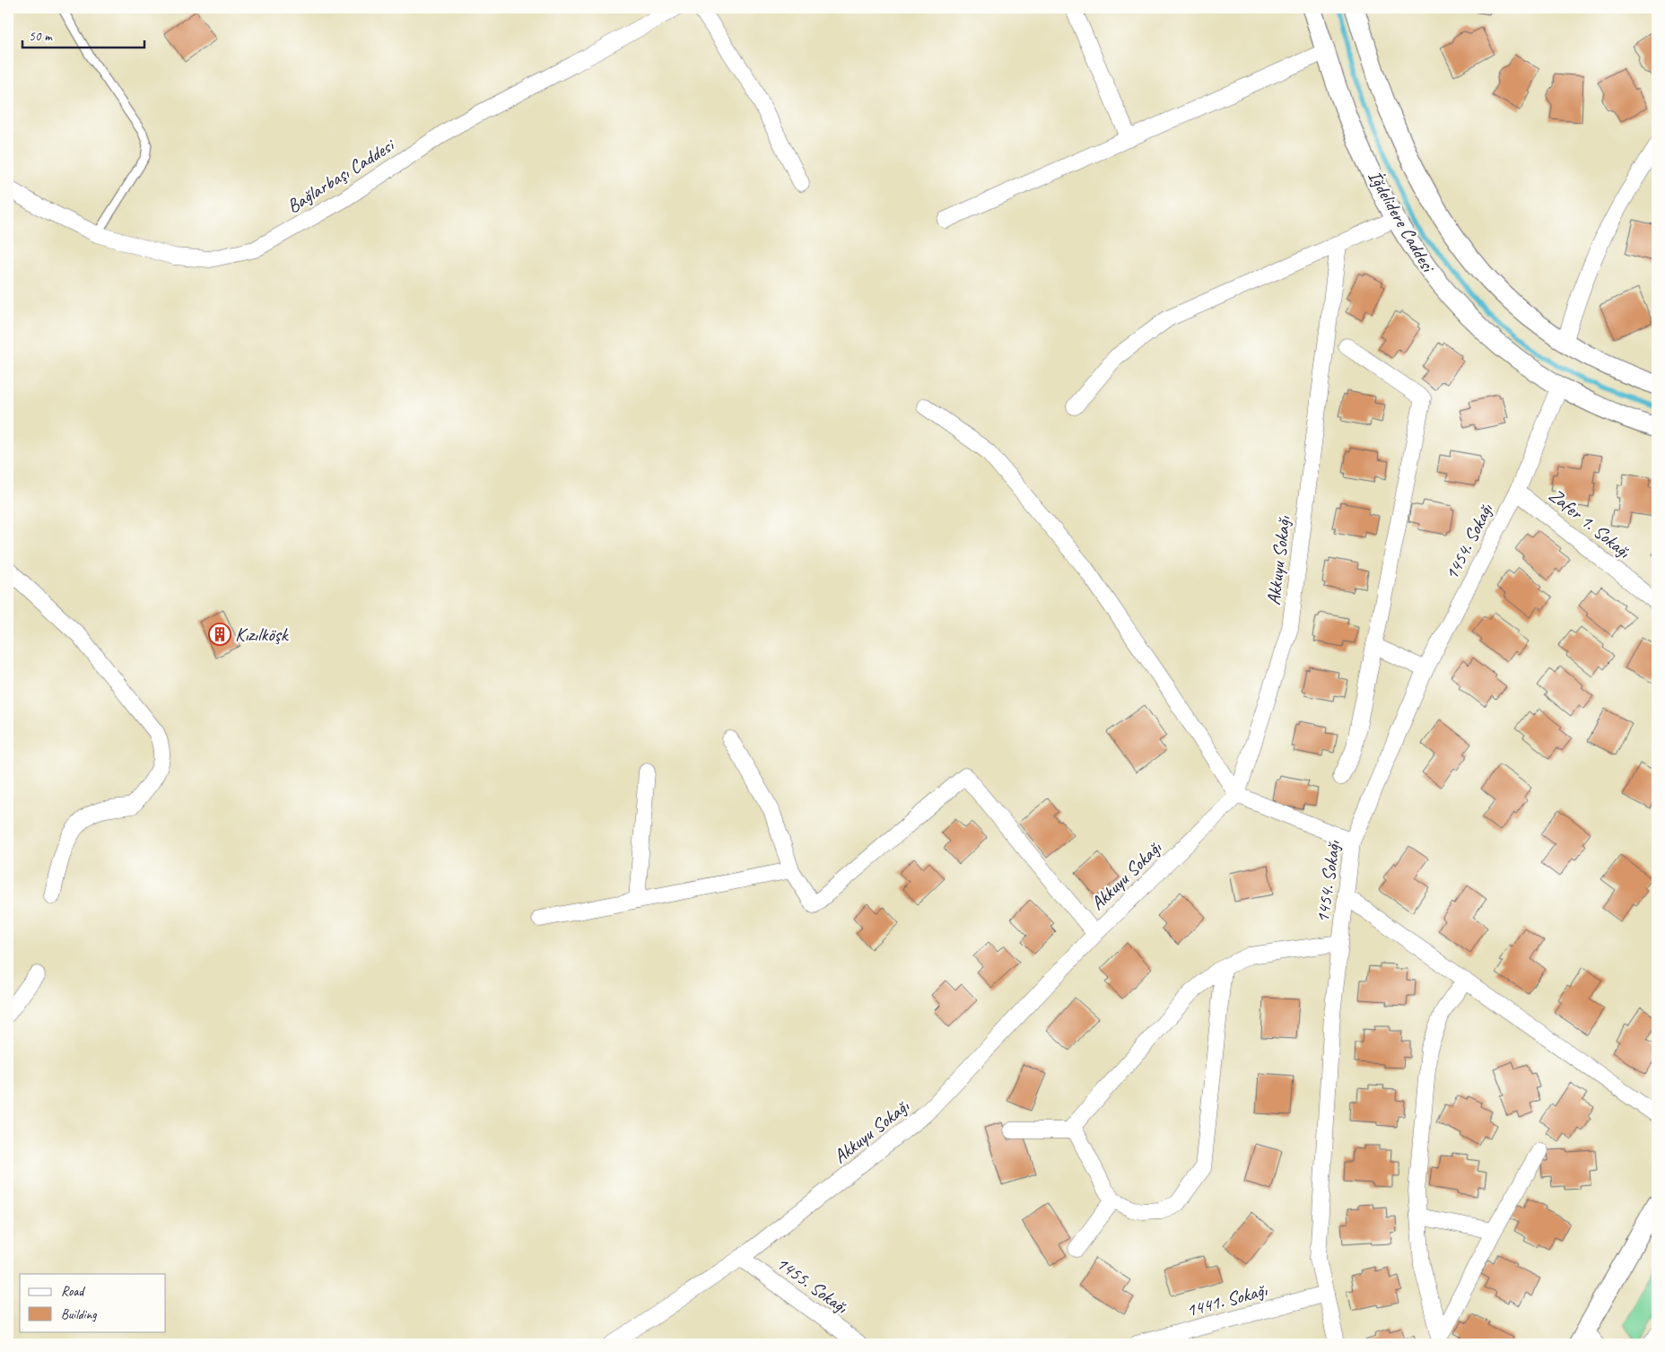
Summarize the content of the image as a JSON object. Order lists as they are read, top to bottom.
{
  "streets": {
    "street": [
      "Bağlarbaşı Caddesi",
      "İğdelidere Caddesi",
      "Zafer 1. Sokağı",
      "1454. Sokağı",
      "Akkuyu Sokağı",
      "1455. Sokağı",
      "1441. Sokağı"
    ]
  },
  "crossings": [
    ["İğdelidere Caddesi", "1454. Sokağı"],
    ["Zafer 1. Sokağı", "1454. Sokağı"],
    ["1454. Sokağı", "1441. Sokağı"],
    ["Akkuyu Sokağı", "1455. Sokağı"]
  ],
  "places": {
    "building": ["Kızılköşk"]
  },
  "legend": ["Road", "Building"],
  "scale_bar": "50 m"
}
